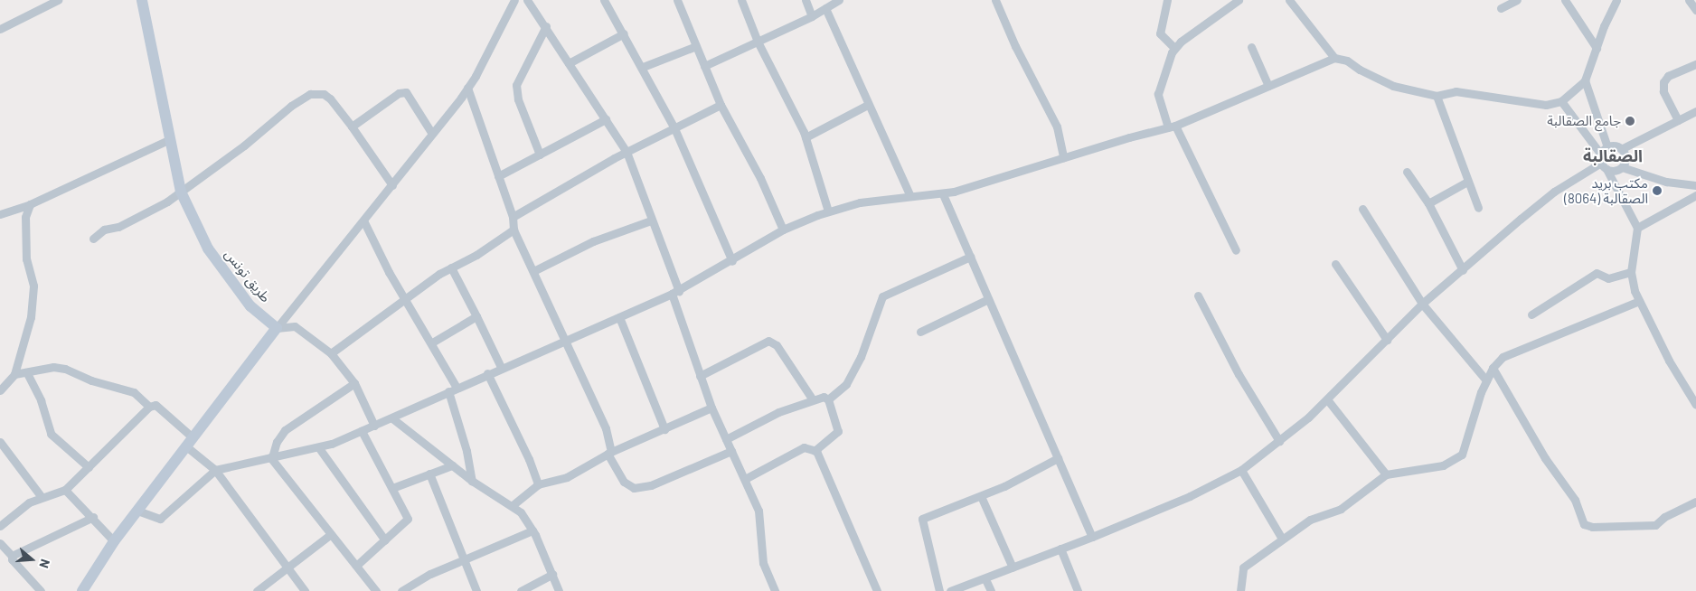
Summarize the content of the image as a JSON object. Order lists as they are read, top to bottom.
{
  "streets": {
    "main road": ["طريق تونس"]
  },
  "districts": ["الصقالبة"],
  "places": ["جامع الصقالبة", "مكتب بريد الصقالبة (8064)"],
  "north": "right"
}
